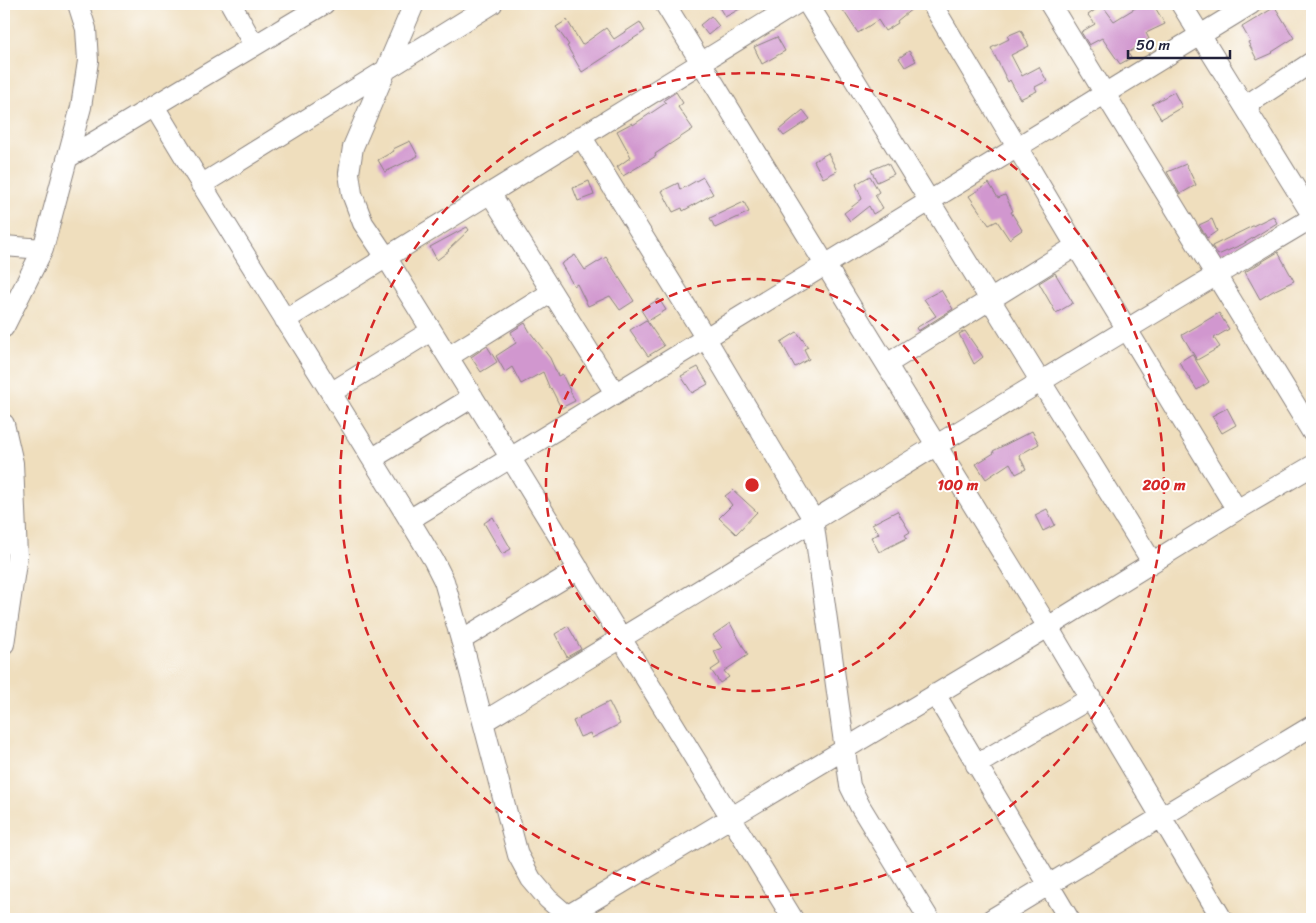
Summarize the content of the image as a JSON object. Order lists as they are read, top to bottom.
{
  "scale_bar": "50 m",
  "rings": ["100 m", "200 m"]
}
